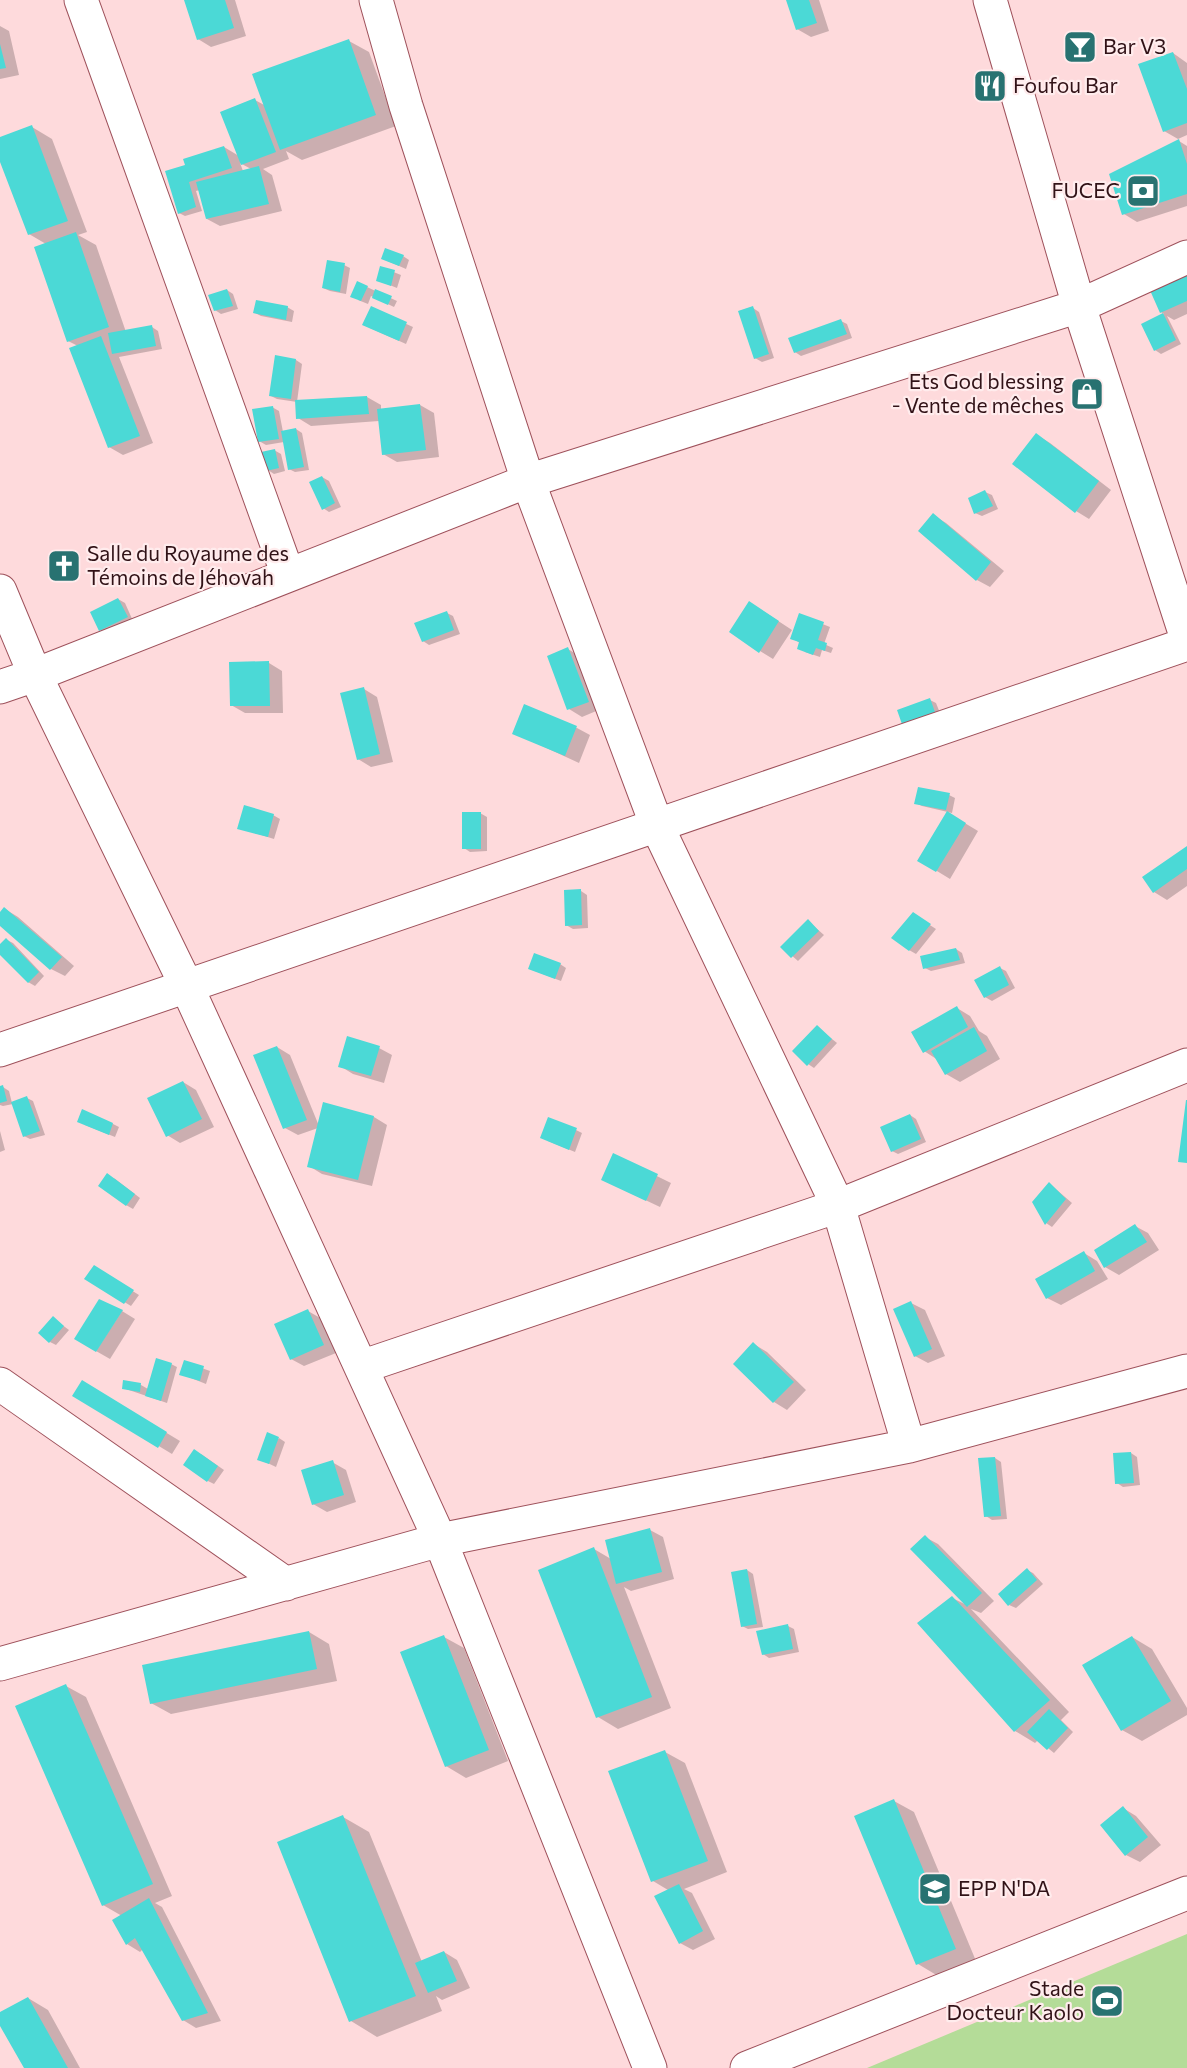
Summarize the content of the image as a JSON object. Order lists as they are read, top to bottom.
{
  "places": {
    "bar": ["Bar V3"],
    "restaurant": ["Foufou Bar"],
    "bank": ["FUCEC"],
    "shop": ["Ets God blessing - Vente de mêches"],
    "church": ["Salle du Royaume des Témoins de Jéhovah"],
    "school or university": ["EPP N'DA"],
    "sports": ["Stade Docteur Kaolo"]
  }
}
